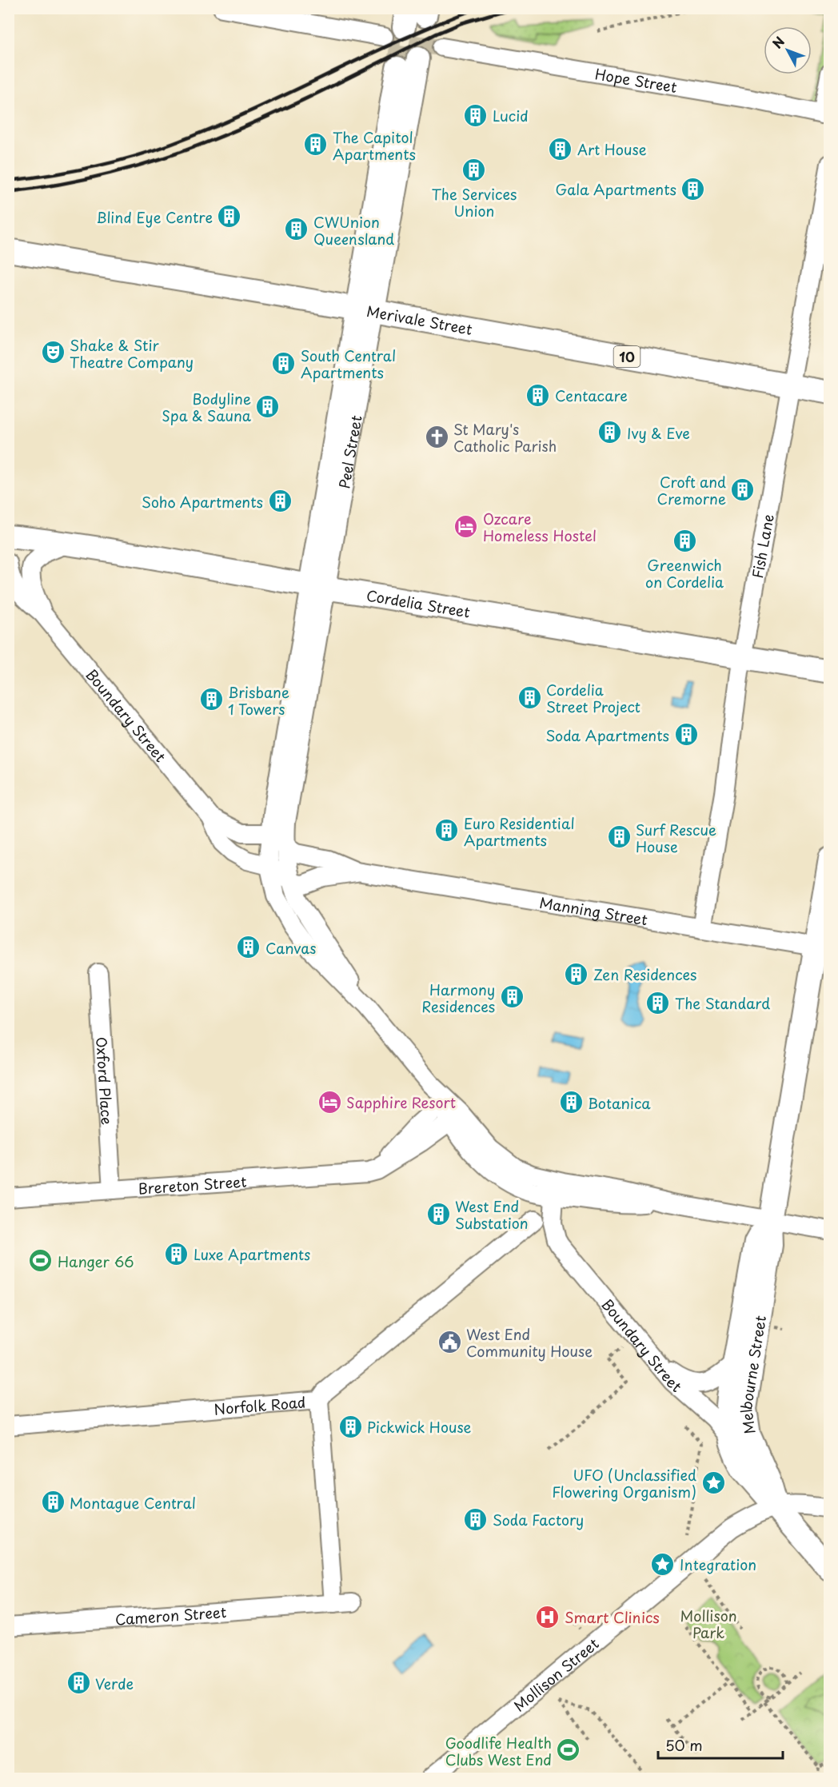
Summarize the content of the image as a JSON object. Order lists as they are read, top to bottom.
{
  "streets": {
    "main road": [
      "Merivale Street",
      "10",
      "Peel Street",
      "Cordelia Street",
      "Melbourne Street"
    ],
    "street": [
      "Hope Street",
      "Fish Lane",
      "Boundary Street",
      "Manning Street",
      "Oxford Place",
      "Brereton Street",
      "Norfolk Road",
      "Cameron Street",
      "Mollison Street"
    ]
  },
  "crossings": [
    ["Merivale Street", "Peel Street"],
    ["Merivale Street", "Fish Lane"],
    ["Peel Street", "Cordelia Street"],
    ["Peel Street", "Boundary Street"],
    ["Peel Street", "Manning Street"],
    ["Fish Lane", "Cordelia Street"],
    ["Fish Lane", "Manning Street"],
    ["Cordelia Street", "Boundary Street"],
    ["Boundary Street", "Manning Street"],
    ["Boundary Street", "Melbourne Street"],
    ["Boundary Street", "Norfolk Road"],
    ["Manning Street", "Melbourne Street"],
    ["Oxford Place", "Brereton Street"],
    ["Melbourne Street", "Mollison Street"]
  ],
  "parks": ["Mollison Park"],
  "places": {
    "building": [
      "Lucid",
      "The Capitol Apartments",
      "Art House",
      "The Services Union",
      "Gala Apartments",
      "Blind Eye Centre",
      "CWUnion Queensland",
      "South Central Apartments",
      "Centacare",
      "Bodyline Spa & Sauna",
      "Ivy & Eve",
      "Croft and Cremorne",
      "Soho Apartments",
      "Greenwich on Cordelia",
      "Cordelia Street Project",
      "Brisbane 1 Towers",
      "Soda Apartments",
      "Euro Residential Apartments",
      "Surf Rescue House",
      "Canvas",
      "Zen Residences",
      "Harmony Residences",
      "The Standard",
      "Botanica",
      "West End Substation",
      "Luxe Apartments",
      "Pickwick House",
      "Montague Central",
      "Soda Factory",
      "Verde"
    ],
    "theatre": ["Shake & Stir Theatre Company"],
    "church": ["St Mary's Catholic Parish"],
    "hotel": ["Ozcare Homeless Hostel", "Sapphire Resort"],
    "sports": ["Hanger 66", "Goodlife Health Clubs West End"],
    "public building": ["West End Community House"],
    "place": ["UFO (Unclassified Flowering Organism)", "Integration"],
    "hospital": ["Smart Clinics"]
  },
  "scale_bar": "50 m",
  "north": "top left"
}
